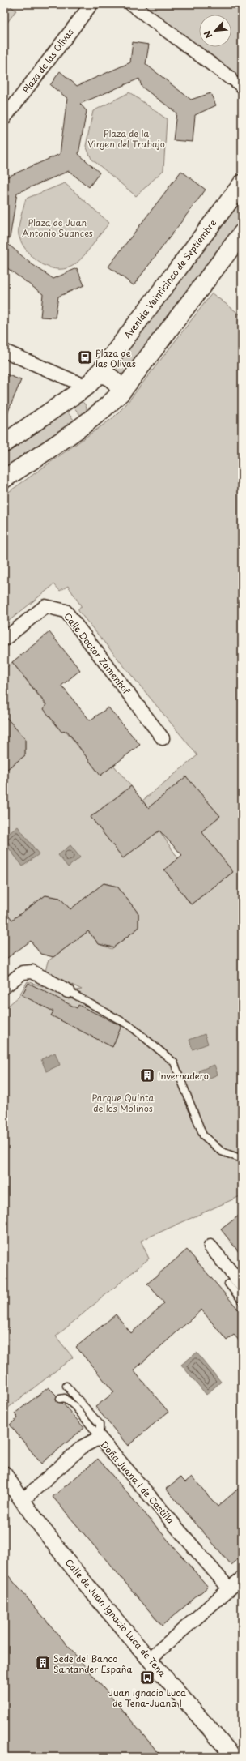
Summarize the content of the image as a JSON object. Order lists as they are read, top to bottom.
{
  "streets": {
    "main road": ["Avenida Veinticinco de Septiembre"],
    "street": [
      "Plaza de las Olivas",
      "Calle Doctor Zamenhof",
      "Doña Juana I de Castilla",
      "Calle de Juan Ignacio Luca de Tena"
    ]
  },
  "crossings": [
    ["Doña Juana I de Castilla", "Calle de Juan Ignacio Luca de Tena"]
  ],
  "parks": ["Plaza de la Virgen del Trabajo", "Plaza de Juan Antonio Suances", "Parque Quinta de los Molinos"],
  "places": {
    "bus stop": ["Plaza de las Olivas", "Juan Ignacio Luca de Tena-Juana I"],
    "building": ["Invernadero", "Sede del Banco Santander España"]
  },
  "north": "bottom left"
}
